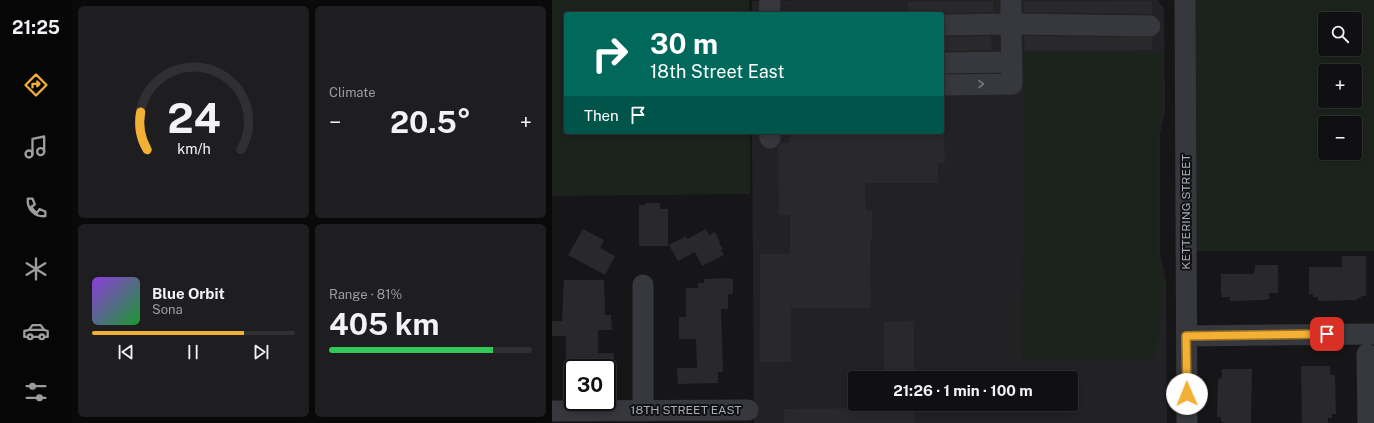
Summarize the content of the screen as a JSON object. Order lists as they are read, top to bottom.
{
  "streets": {
    "street": ["KETTERING STREET", "18TH STREET EAST"]
  },
  "page": {
    "tabs": "21:25",
    "tile": [
      "Climate",
      ["Range · 81%", "405 km"]
    ],
    "map_buttons": ["+", "−"],
    "turn": ["30 m", "18th Street East"],
    "then": "Then",
    "heat": ["−", "20.5°", "+"],
    "song": ["Blue Orbit", "Sona"],
    "limit": "30",
    "trip": "21:26 · 1 min · 100 m",
    "gauge": ["24", "km/h"]
  }
}
